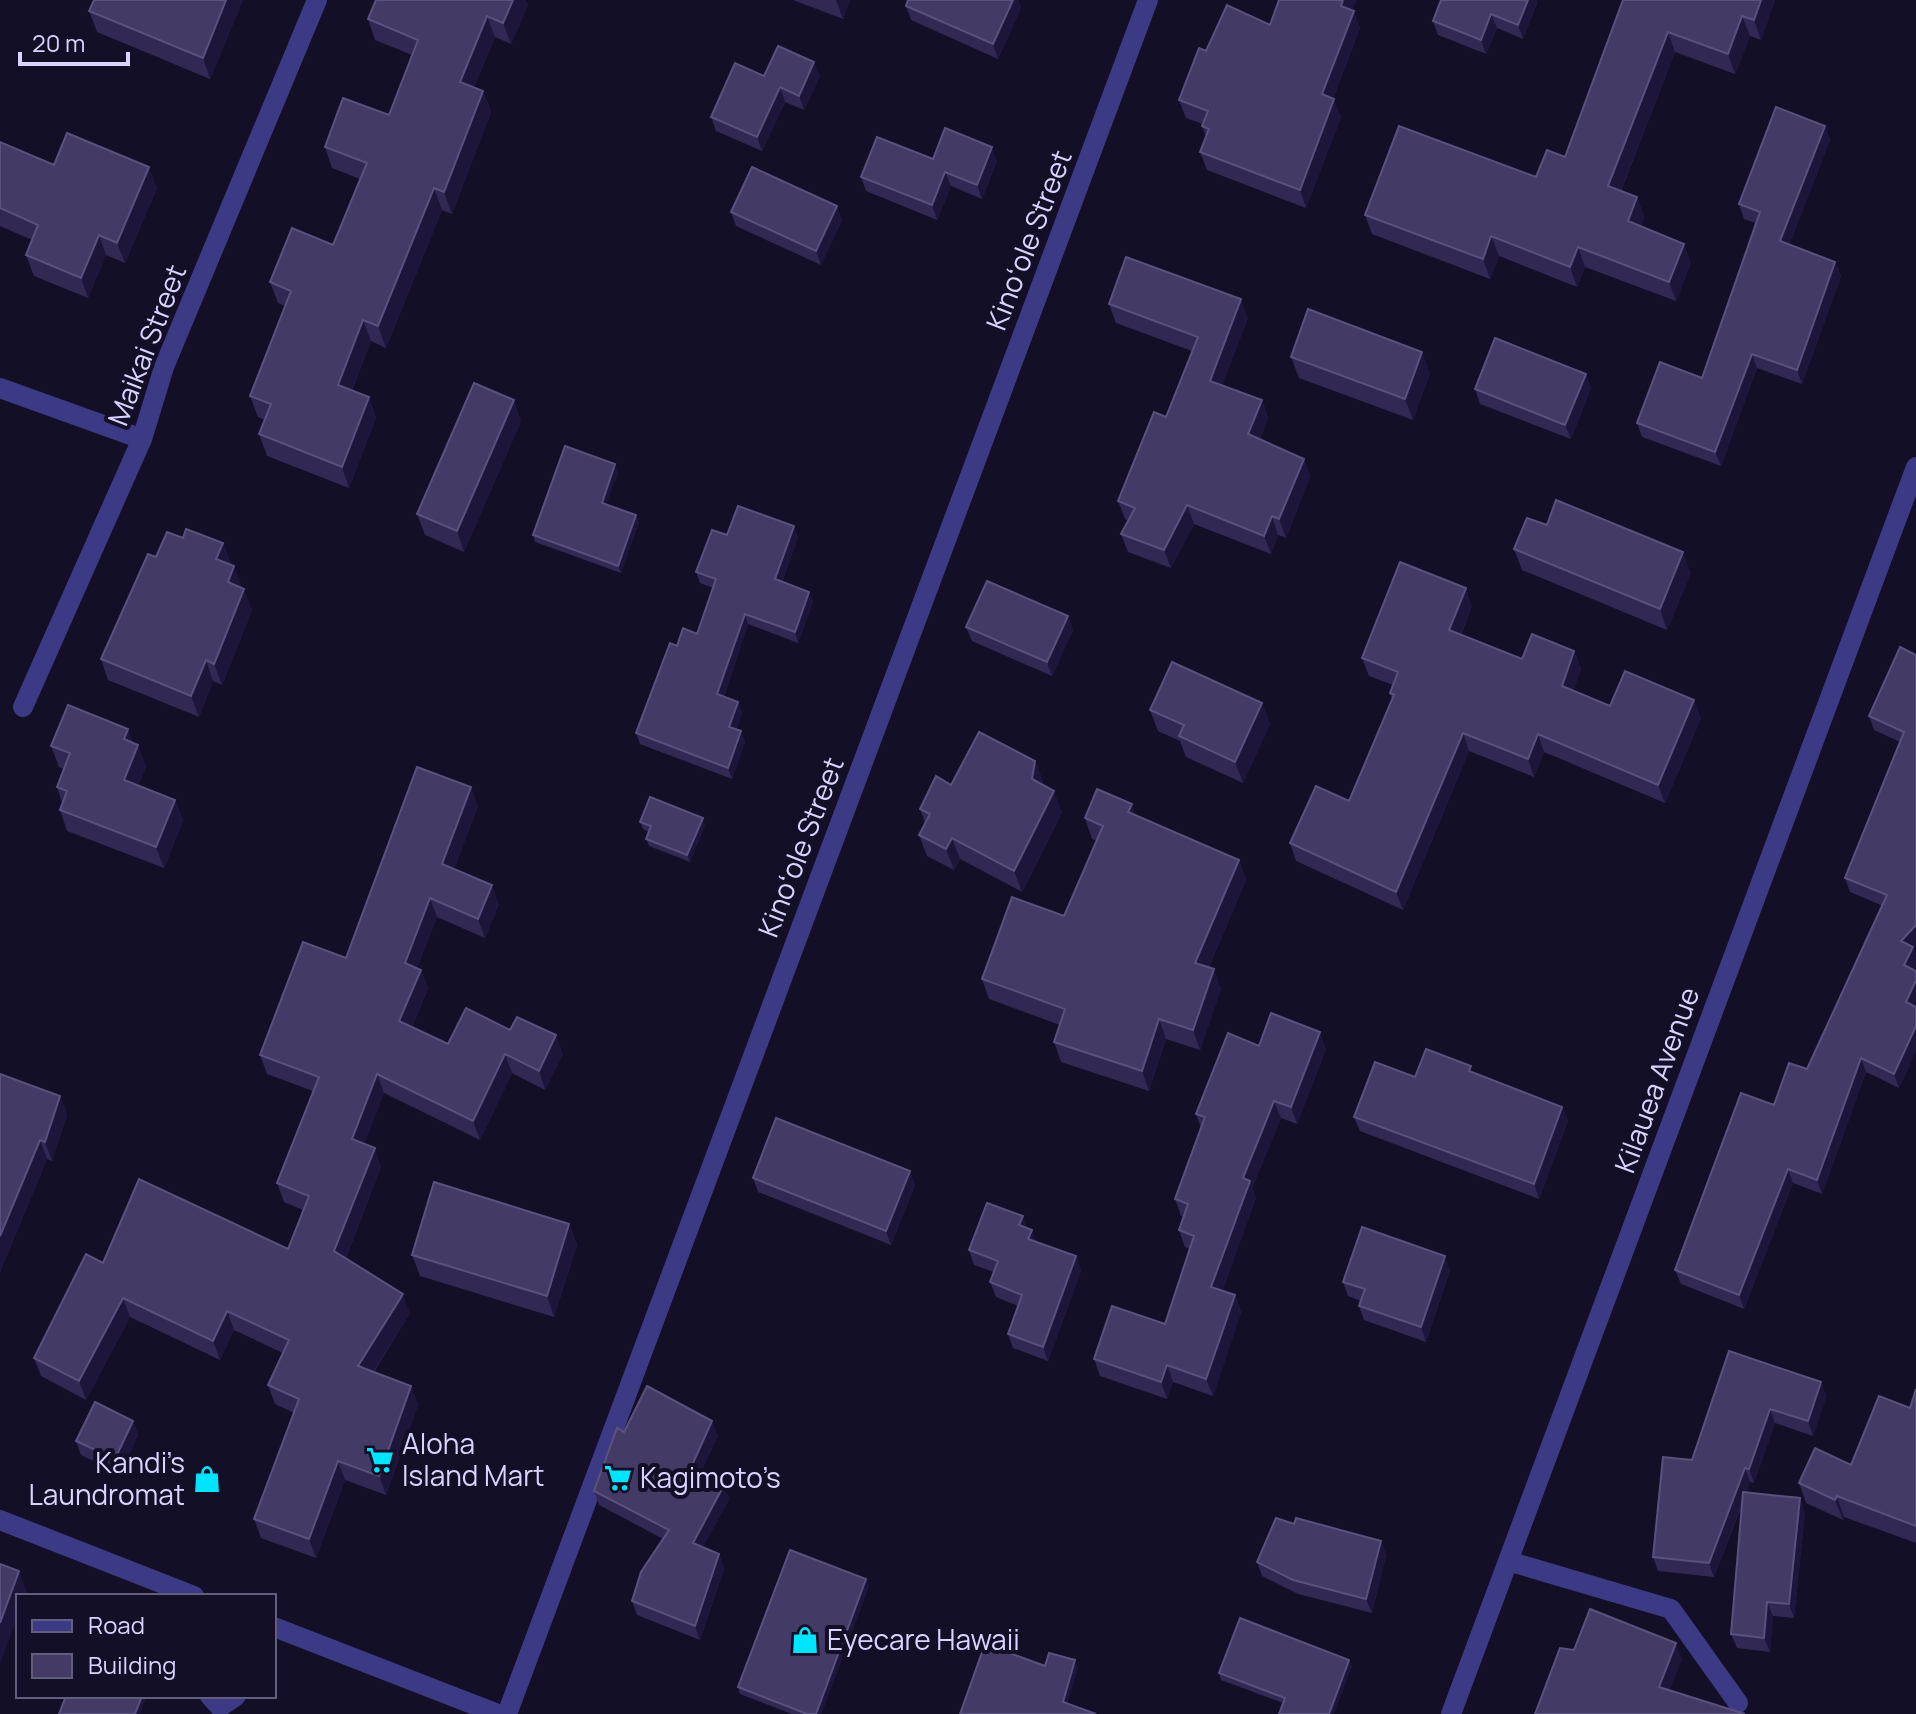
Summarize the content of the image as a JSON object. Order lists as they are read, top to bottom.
{
  "streets": {
    "street": ["Kinoʻole Street", "Maikai Street", "Kilauea Avenue"]
  },
  "places": {
    "supermarket": ["Aloha Island Mart", "Kagimoto’s"],
    "shop": ["Kandi’s Laundromat", "Eyecare Hawaii"]
  },
  "legend": ["Road", "Building"],
  "scale_bar": "20 m"
}
